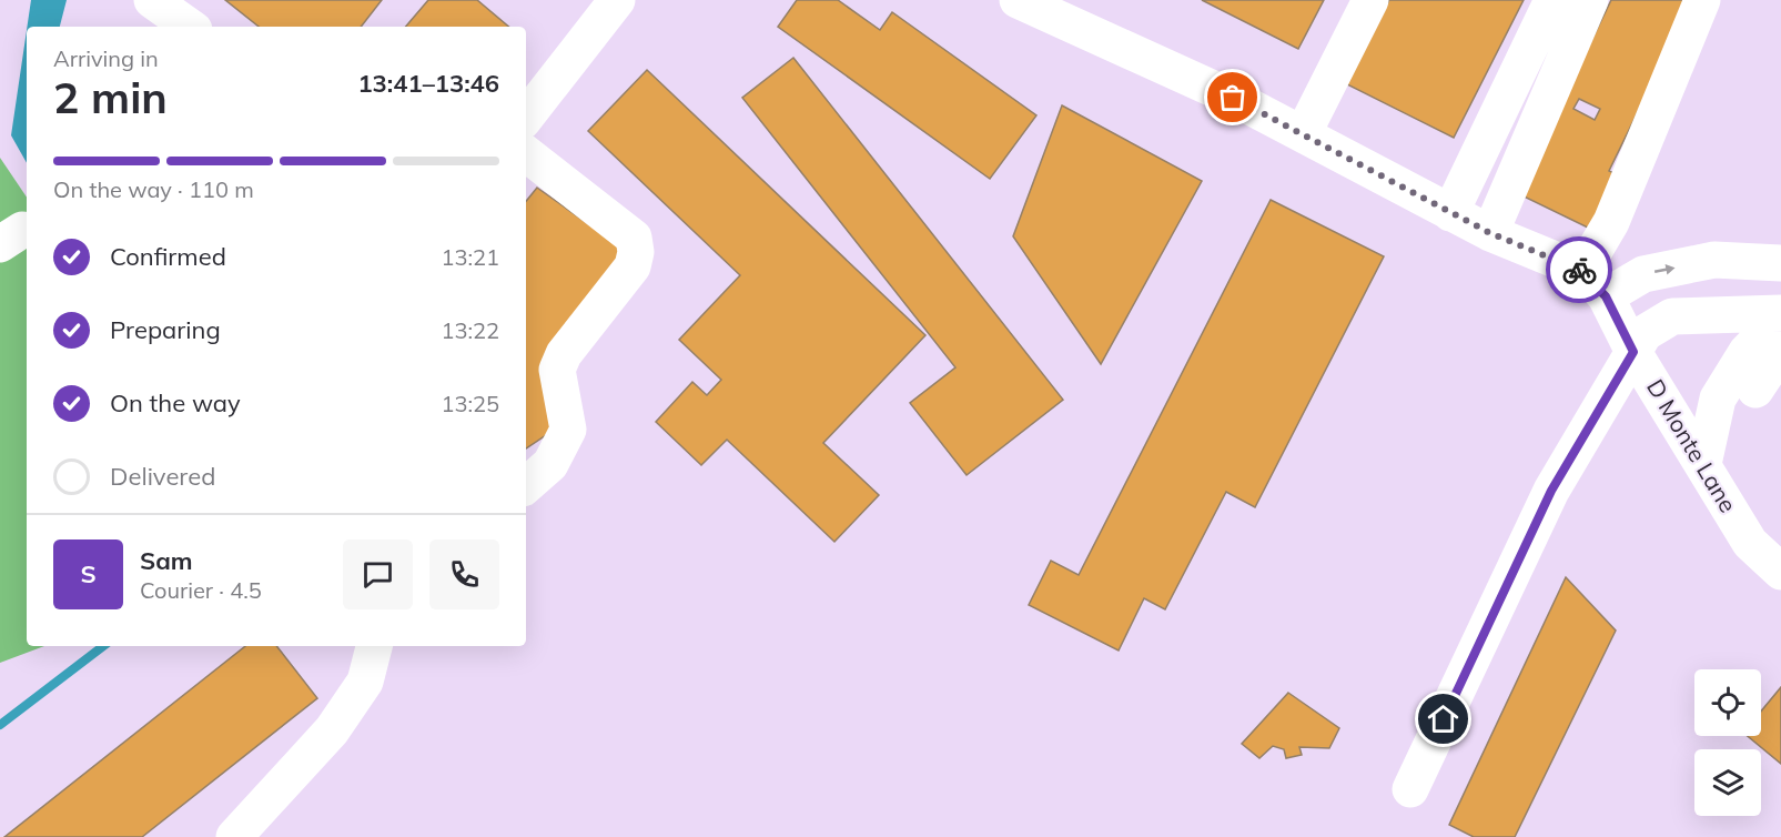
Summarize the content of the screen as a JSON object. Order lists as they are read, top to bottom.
{
  "streets": {
    "street": ["D Monte Lane"]
  },
  "page": {
    "heading": ["2 min", "Arriving in", "13:41–13:46"],
    "panel": ["Sam", "Courier · 4.5"],
    "bar": "On the way · 110 m",
    "list": [
      ["Confirmed", "13:21"],
      ["Preparing", "13:22"],
      ["On the way", "13:25"],
      "Delivered"
    ],
    "round": "S"
  }
}
